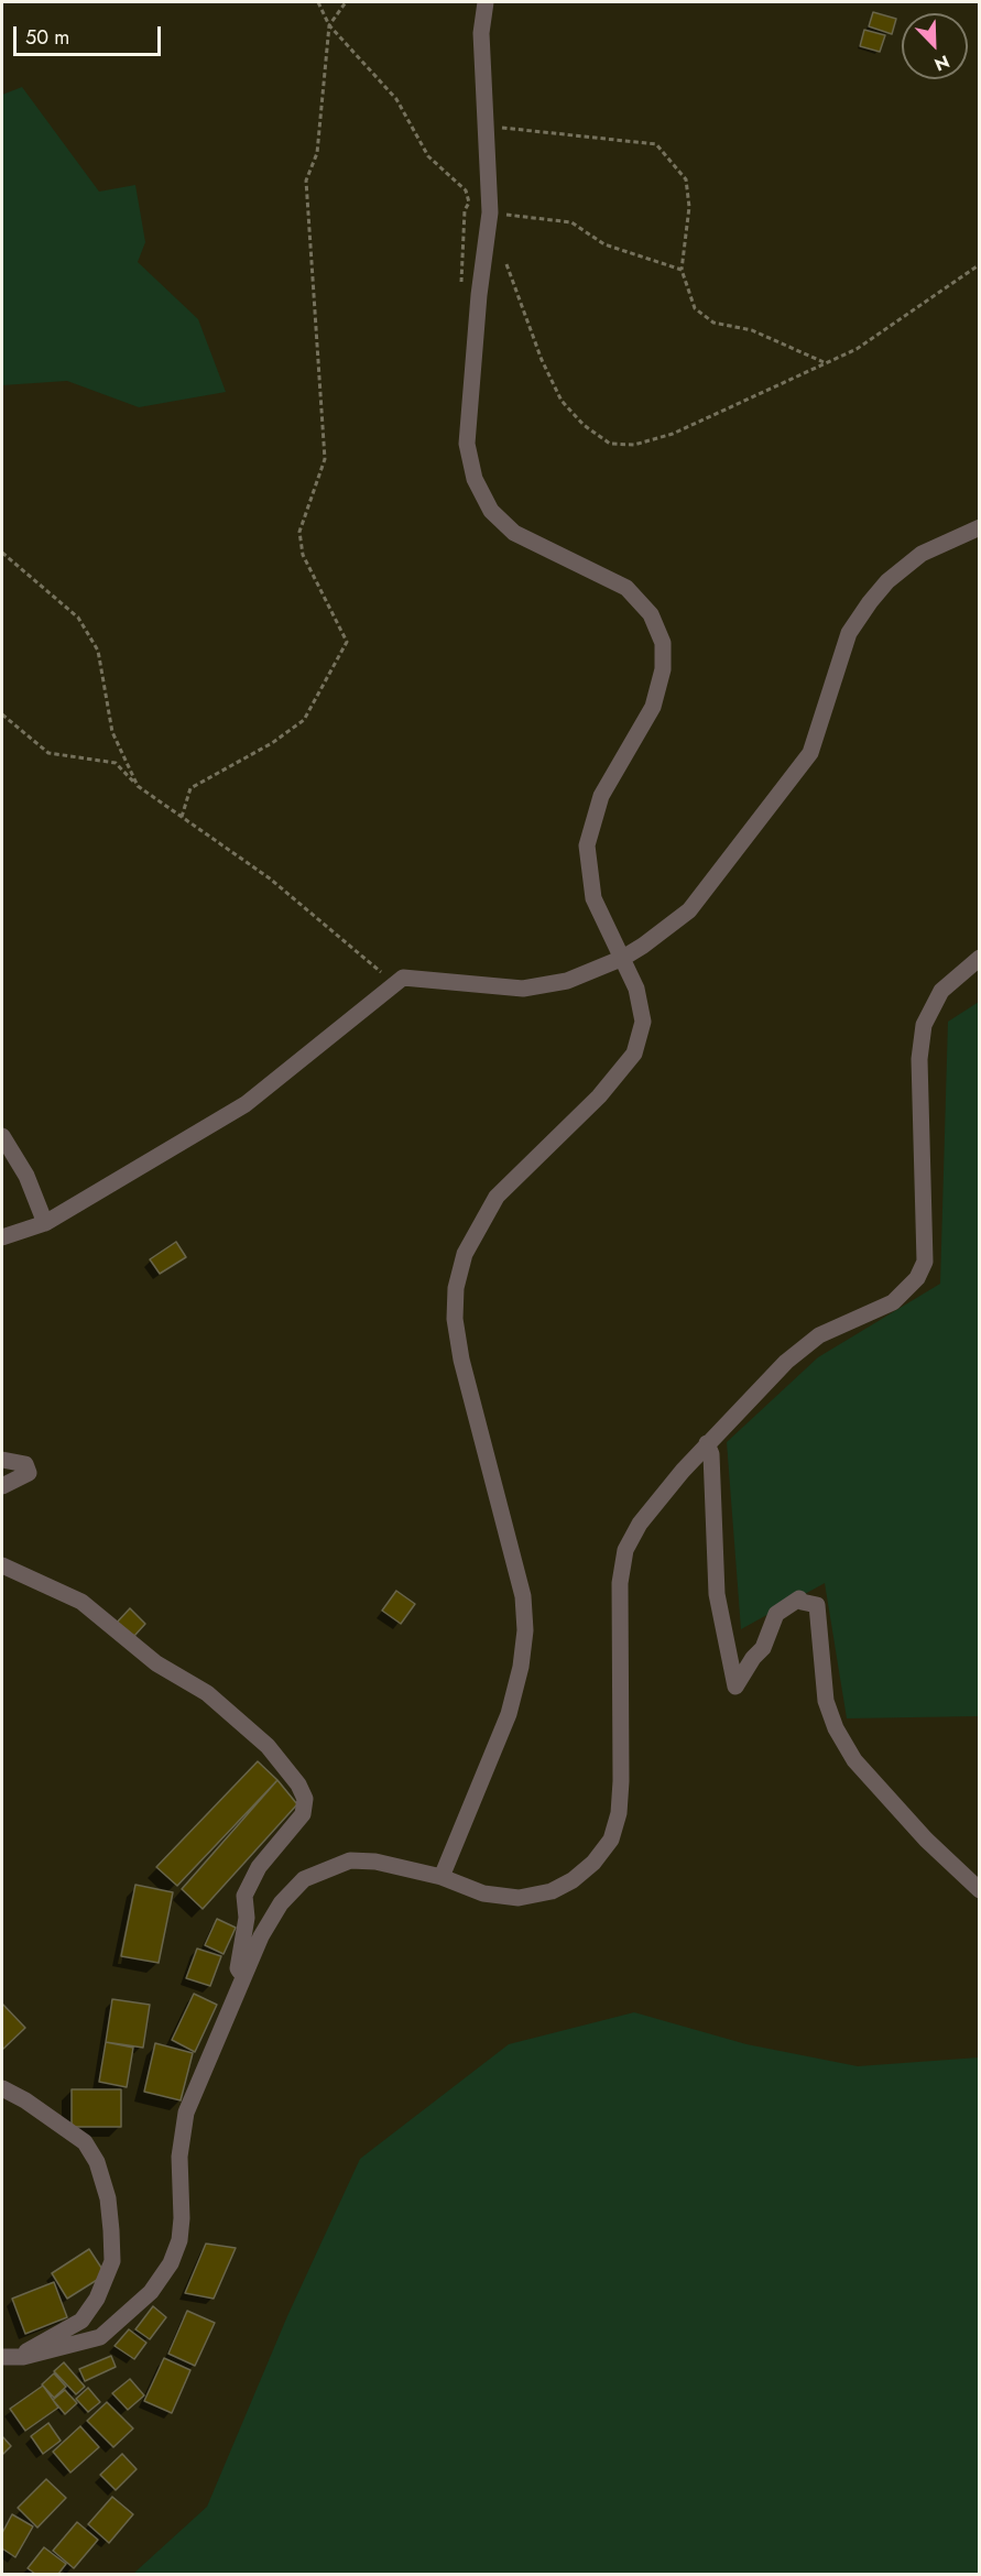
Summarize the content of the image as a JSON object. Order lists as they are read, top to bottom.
{
  "scale_bar": "50 m",
  "north": "bottom right"
}
